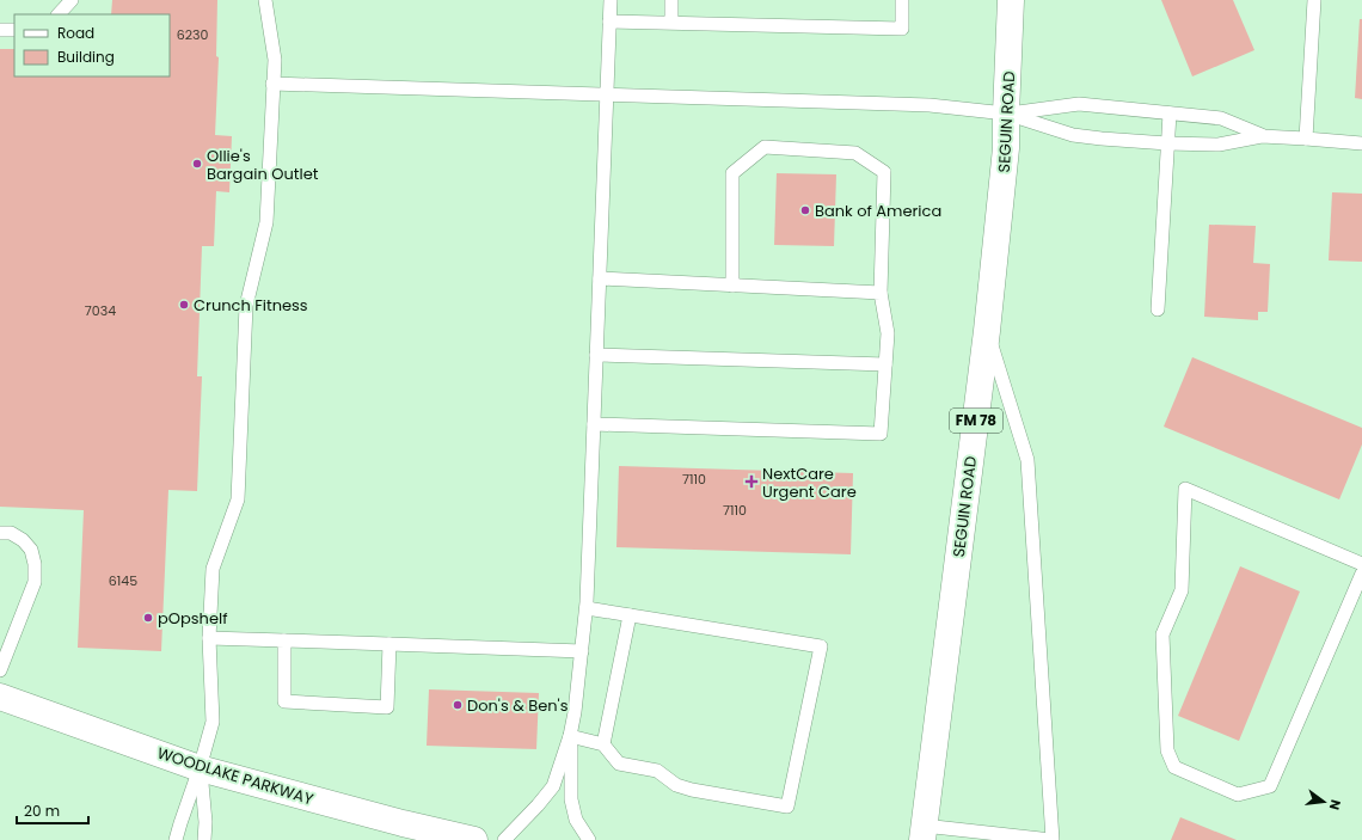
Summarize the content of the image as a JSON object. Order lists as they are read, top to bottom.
{
  "streets": {
    "main road": ["SEGUIN ROAD", "FM 78", "WOODLAKE PARKWAY"]
  },
  "places": {
    "other": [
      "Ollie's Bargain Outlet",
      "Bank of America",
      "Crunch Fitness",
      "pOpshelf",
      "Don's & Ben's"
    ],
    "health": ["NextCare Urgent Care"]
  },
  "house_numbers": [
    "6230",
    "7034",
    "7110",
    "7110",
    "6145"
  ],
  "legend": ["Road", "Building"],
  "scale_bar": "20 m",
  "north": "right"
}
